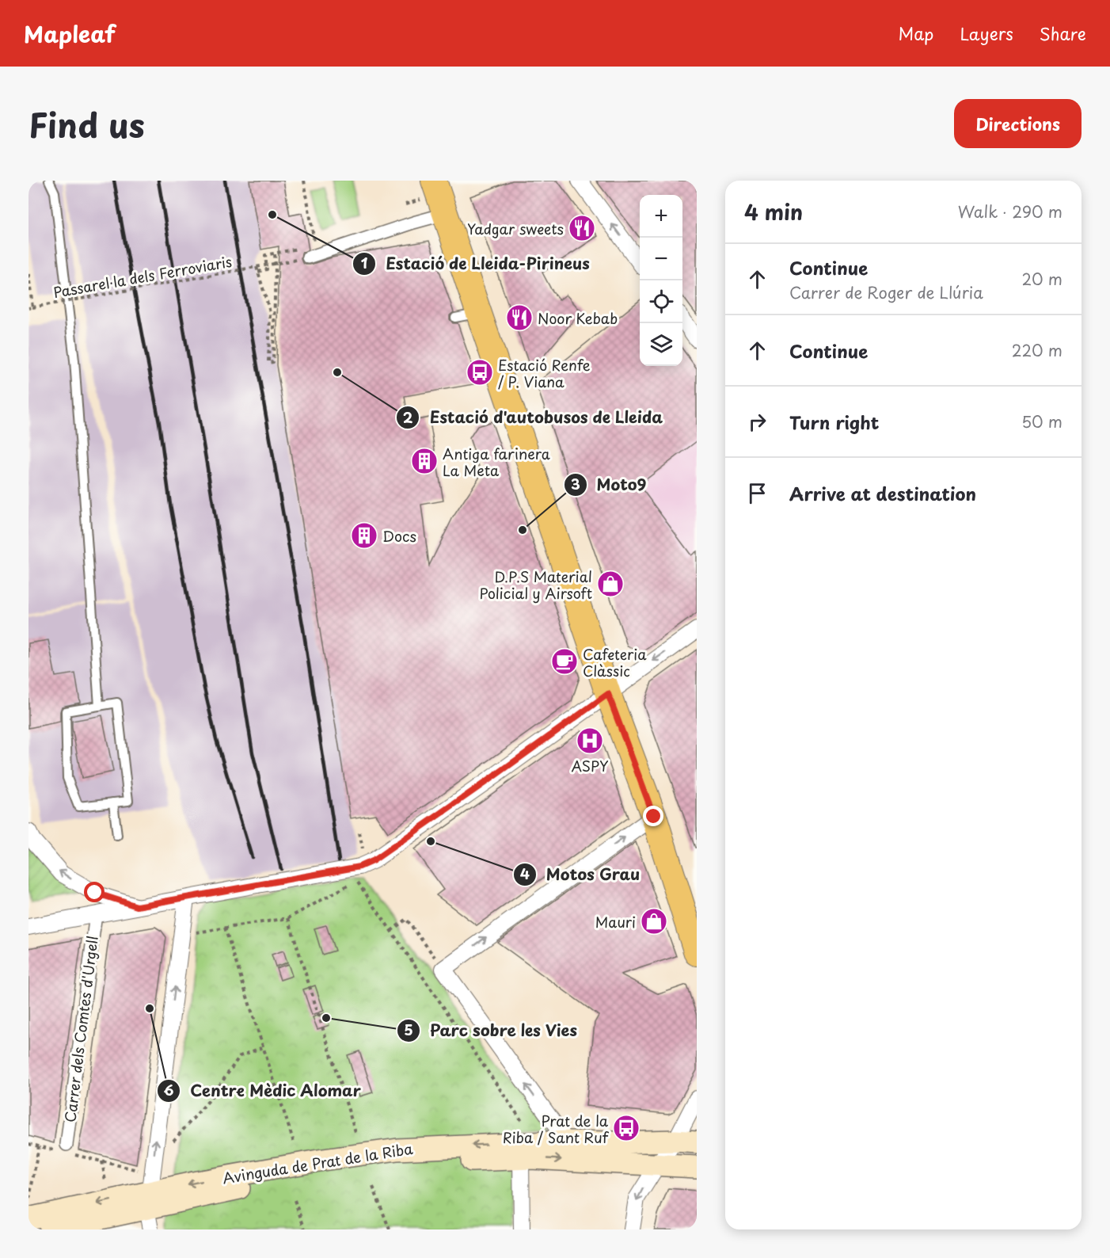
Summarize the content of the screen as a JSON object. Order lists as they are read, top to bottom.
{
  "streets": {
    "main road": ["Avinguda de Prat de la Riba"],
    "street": ["Carrer dels Comtes d'Urgell"],
    "path": ["Passarel·la dels Ferroviaris"]
  },
  "places": {
    "other": [
      "Estació de Lleida-Pirineus",
      "Estació d'autobusos de Lleida",
      "Moto9",
      "Motos Grau",
      "Centre Mèdic Alomar",
      "Parc sobre les Vies"
    ],
    "restaurant": ["Yadgar sweets", "Noor Kebab"],
    "bus stop": ["Estació Renfe / P. Viana", "Prat de la Riba / Sant Ruf"],
    "building": ["Antiga farinera La Meta", "Docs"],
    "shop": ["D.P.S Material Policial y Airsoft", "Mauri"],
    "cafe": ["Cafeteria Clàssic"],
    "hospital": ["ASPY"]
  },
  "page": {
    "header": "Mapleaf",
    "nav": ["Map", "Layers", "Share"],
    "title": "Find us",
    "buttons": "Directions",
    "heading": ["4 min", "Walk · 290 m"],
    "map_buttons": ["+", "−"],
    "list": [
      ["Continue", "Carrer de Roger de Llúria", "20 m"],
      ["Continue", "220 m"],
      ["Turn right", "50 m"],
      "Arrive at destination"
    ]
  }
}
